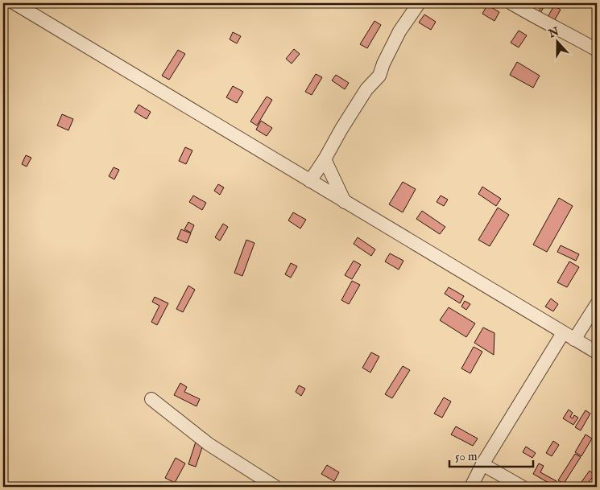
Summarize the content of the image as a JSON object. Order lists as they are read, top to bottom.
{
  "scale_bar": "50 m",
  "north": "top"
}
